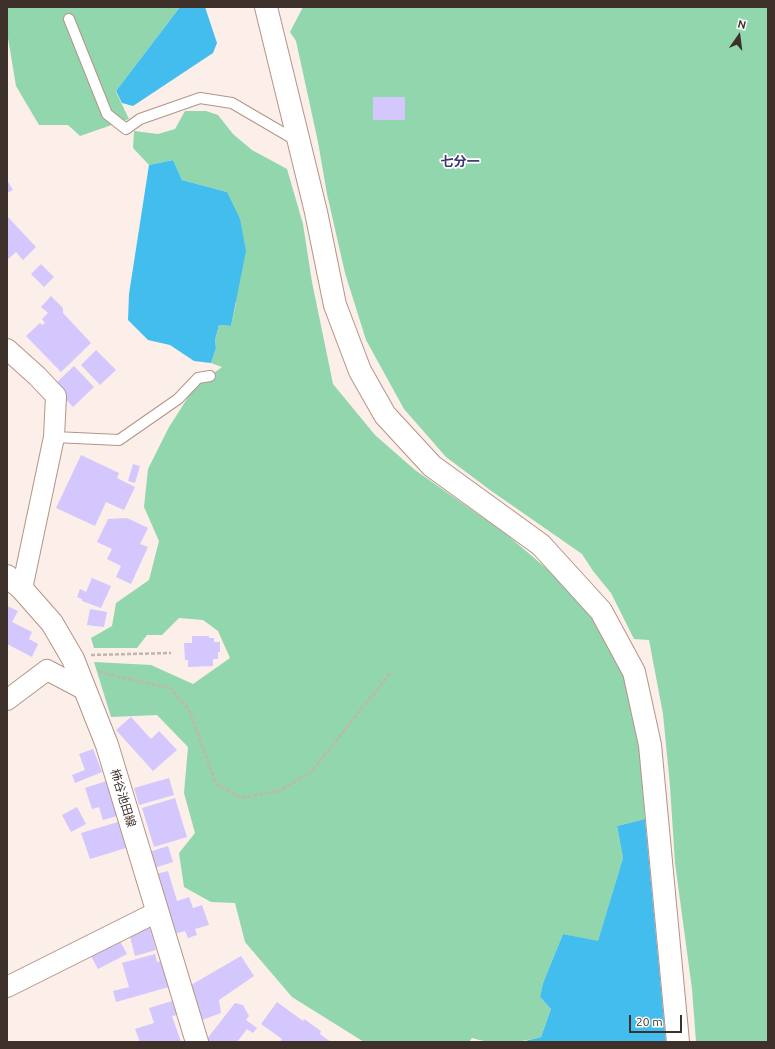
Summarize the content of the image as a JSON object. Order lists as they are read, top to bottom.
{
  "streets": {
    "street": ["柿谷池田線"]
  },
  "districts": ["七分一"],
  "scale_bar": "20 m",
  "north": "top"
}
